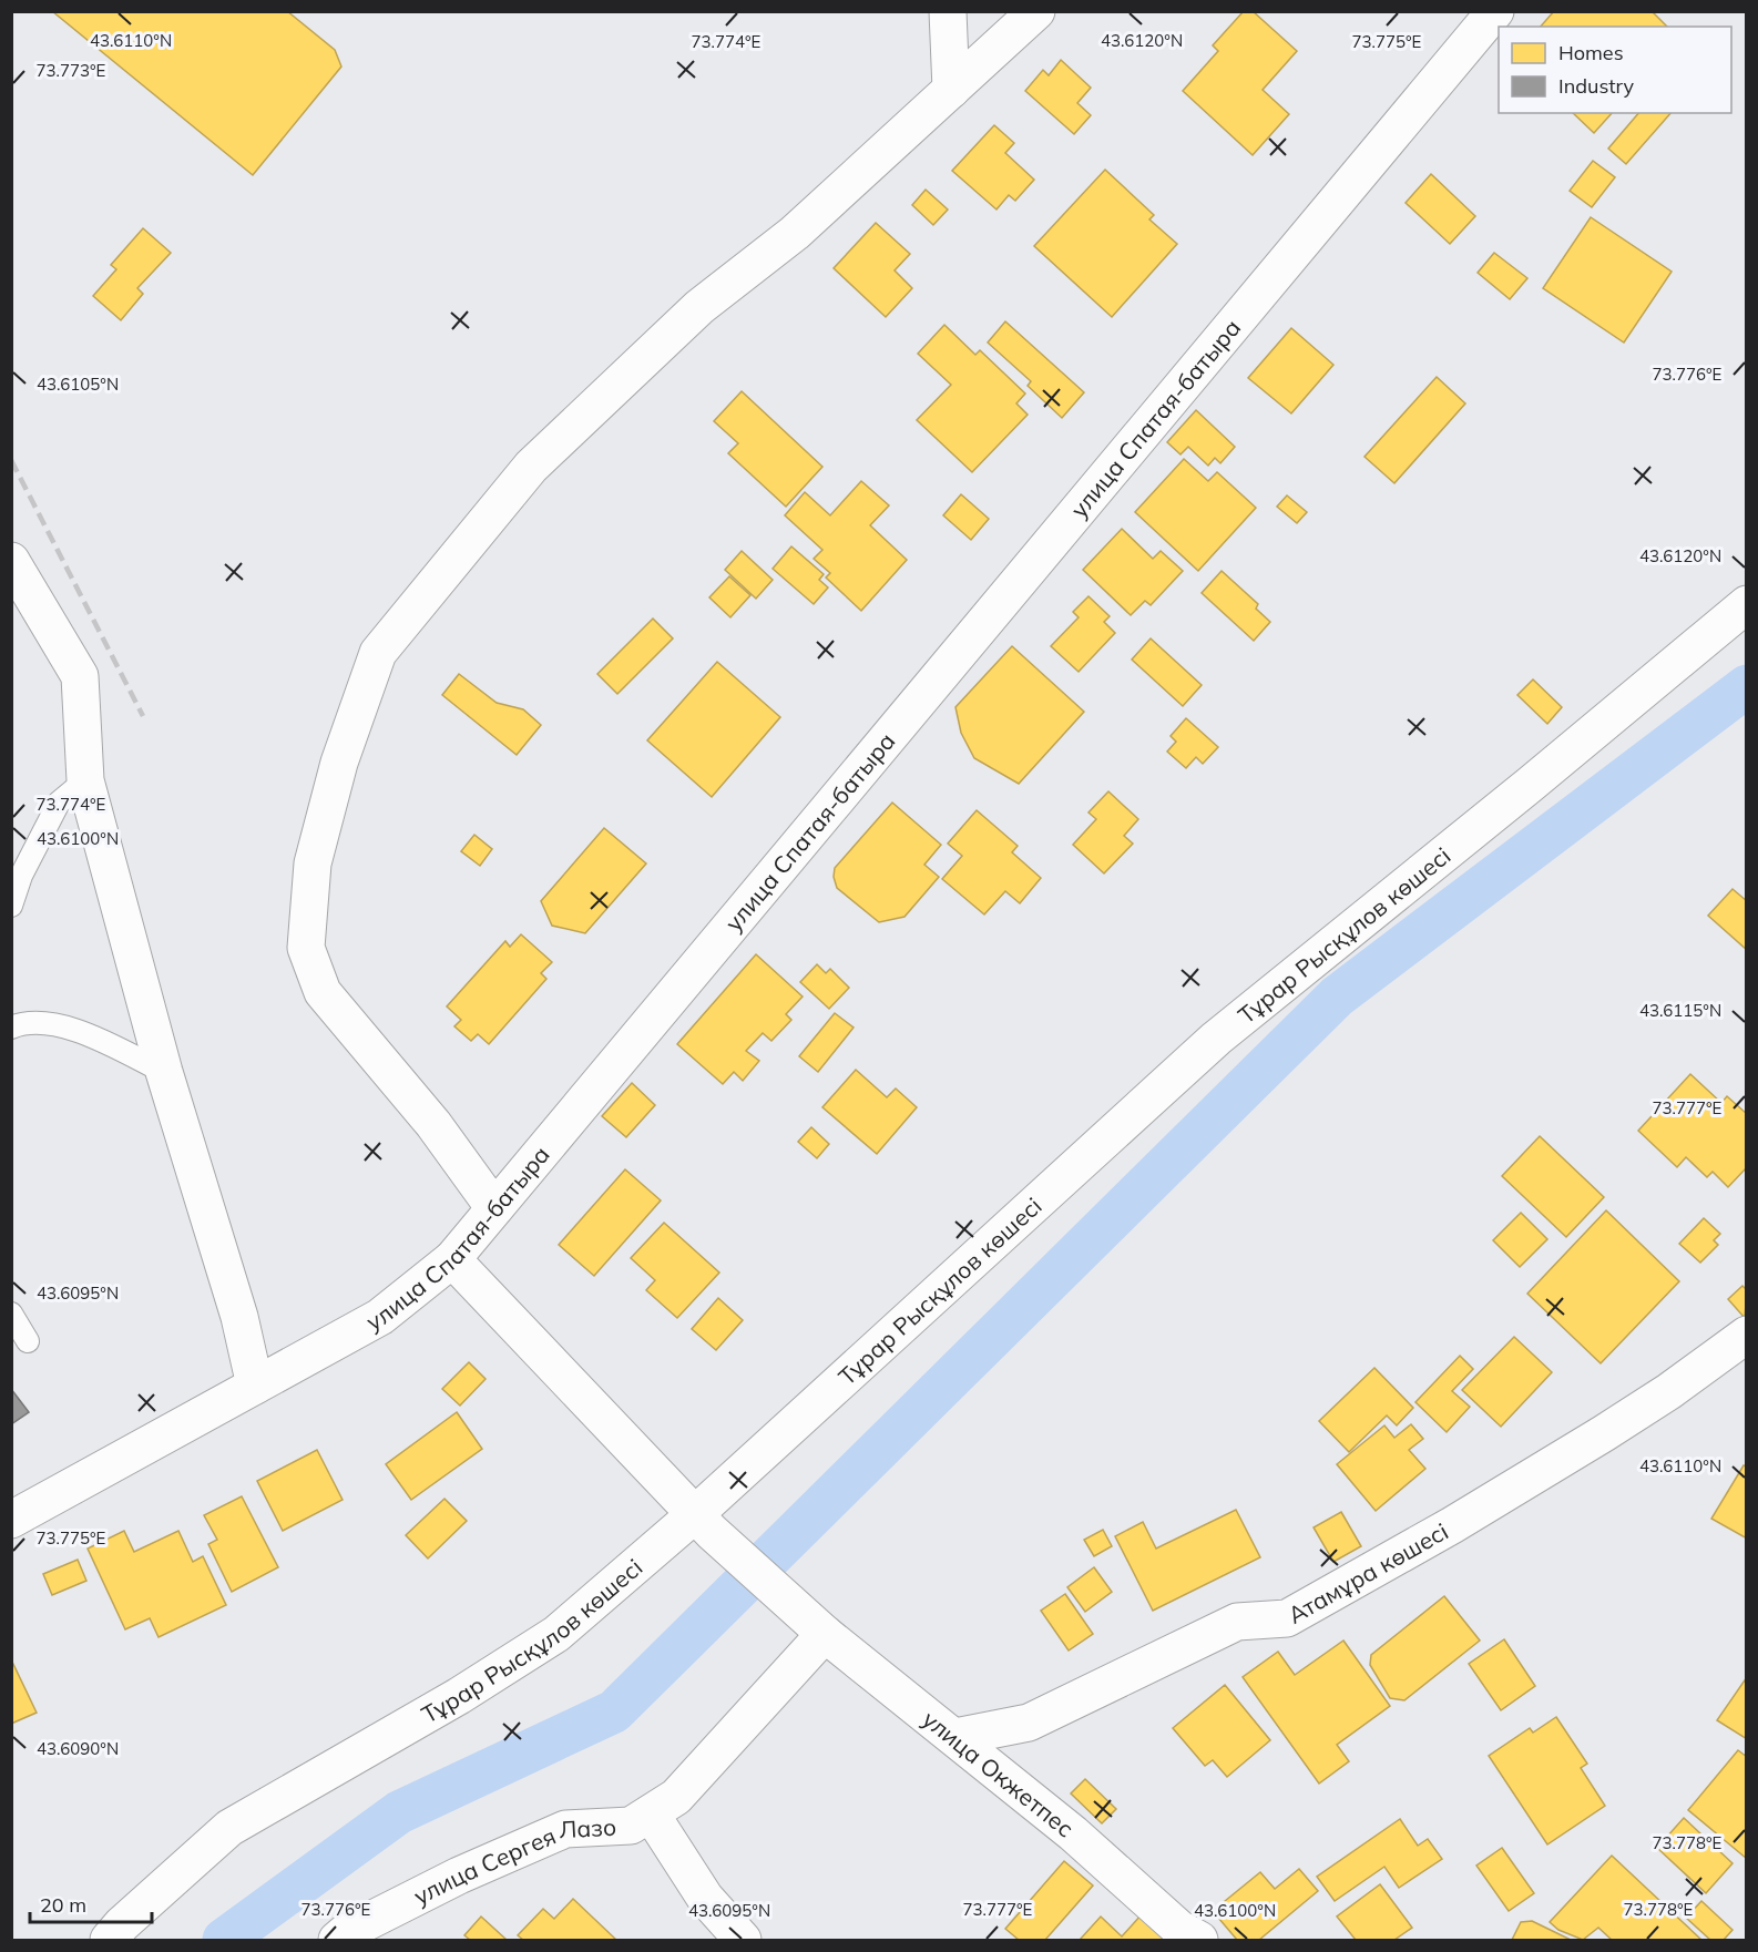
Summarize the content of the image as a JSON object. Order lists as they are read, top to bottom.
{
  "streets": {
    "street": [
      "улица Спатая-батыра",
      "Тұрар Рысқұлов көшесі",
      "Атамұра көшесі",
      "улица Окжетпес",
      "улица Сергея Лазо"
    ]
  },
  "crossings": [
    ["улица Спатая-батыра", "улица Окжетпес"],
    ["Тұрар Рысқұлов көшесі", "улица Окжетпес"],
    ["Атамұра көшесі", "улица Окжетпес"],
    ["улица Окжетпес", "улица Сергея Лазо"]
  ],
  "legend": ["Homes", "Industry"],
  "scale_bar": "20 m",
  "coordinates": [
    "43.6110°N",
    "43.6120°N",
    "73.774°E",
    "73.775°E",
    "73.773°E",
    "73.776°E",
    "43.6105°N",
    "43.6100°N",
    "43.6115°N",
    "73.777°E",
    "43.6095°N",
    "43.6090°N",
    "73.778°E"
  ]
}
